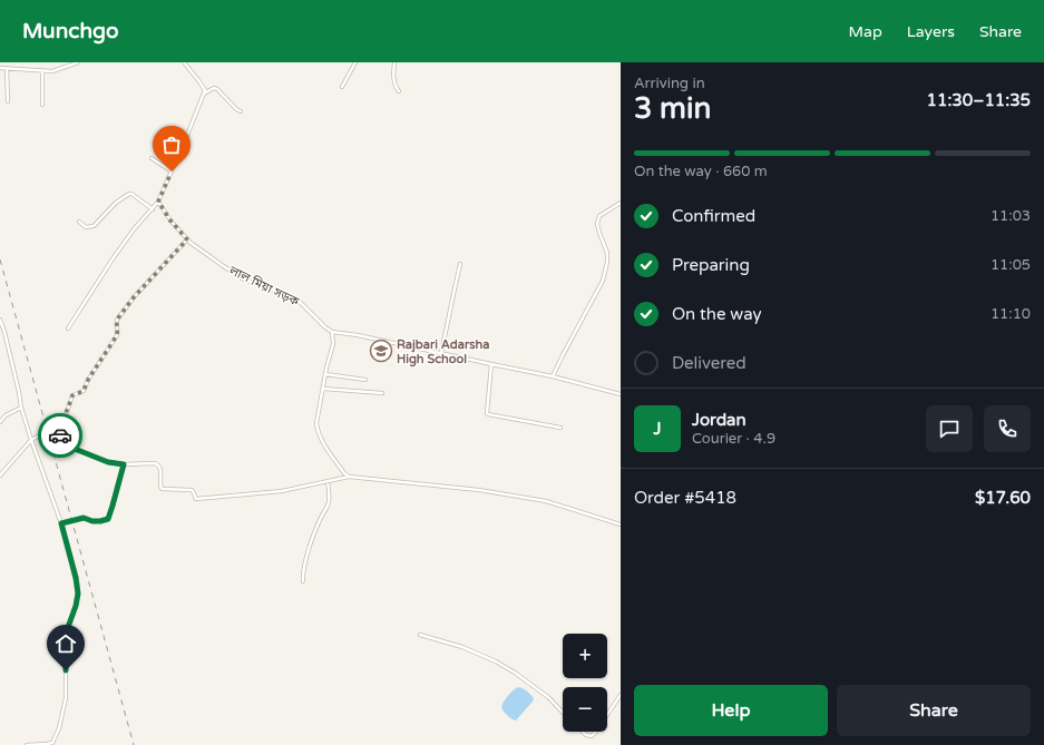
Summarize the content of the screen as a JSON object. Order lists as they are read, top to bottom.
{
  "streets": {
    "street": ["লাল মিয়া সড়ক"]
  },
  "places": {
    "school or university": ["Rajbari Adarsha High School"]
  },
  "page": {
    "header": "Munchgo",
    "nav": ["Map", "Layers", "Share"],
    "heading": ["3 min", "Arriving in", "11:30–11:35"],
    "panel": [
      "Jordan",
      "Courier · 4.9",
      "Order #5418",
      "$17.60"
    ],
    "bar": "On the way · 660 m",
    "list": [
      ["Confirmed", "11:03"],
      ["Preparing", "11:05"],
      ["On the way", "11:10"],
      "Delivered"
    ],
    "round": "J",
    "map_buttons": ["+", "−"],
    "buttons": ["Help", "Share"]
  }
}
